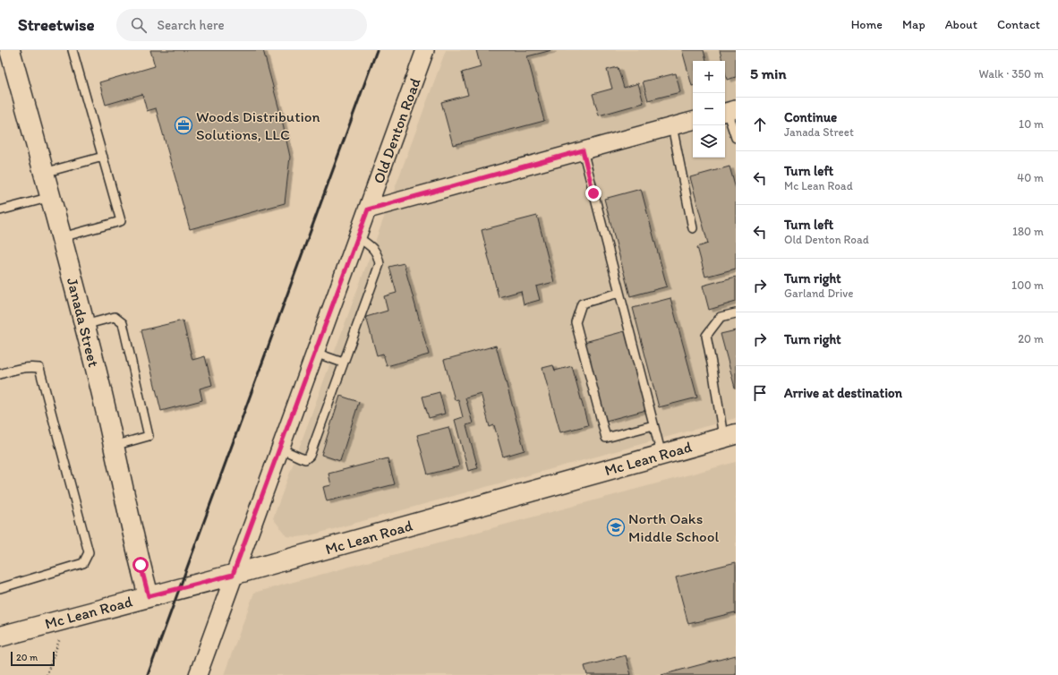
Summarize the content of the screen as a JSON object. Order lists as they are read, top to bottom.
{
  "streets": {
    "main road": ["Janada Street", "Mc Lean Road"],
    "street": ["Old Denton Road"]
  },
  "crossings": [
    ["Old Denton Road", "Mc Lean Road"],
    ["Janada Street", "Mc Lean Road"]
  ],
  "places": {
    "office": ["Woods Distribution Solutions, LLC"],
    "school or university": ["North Oaks Middle School"]
  },
  "scale_bar": "20 m",
  "page": {
    "header": "Streetwise",
    "search": "Search here",
    "nav": [
      "Home",
      "Map",
      "About",
      "Contact"
    ],
    "heading": ["5 min", "Walk · 350 m"],
    "map_buttons": ["+", "−"],
    "list": [
      ["Continue", "Janada Street", "10 m"],
      ["Turn left", "Mc Lean Road", "40 m"],
      ["Turn left", "Old Denton Road", "180 m"],
      ["Turn right", "Garland Drive", "100 m"],
      ["Turn right", "20 m"],
      "Arrive at destination"
    ],
    "scale": "20 m"
  }
}
